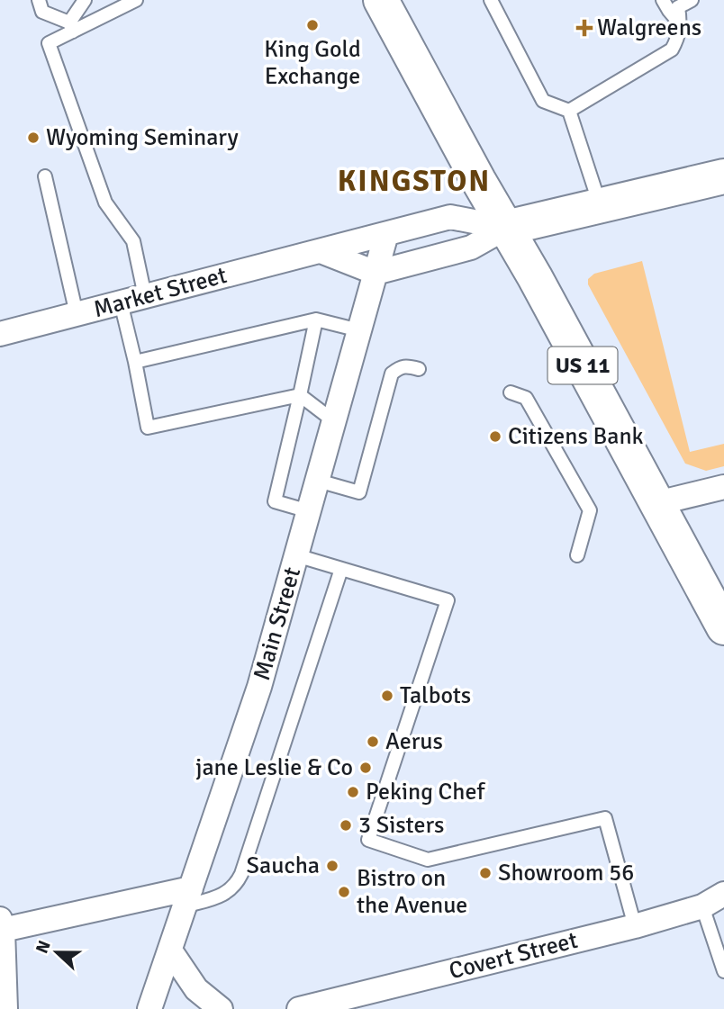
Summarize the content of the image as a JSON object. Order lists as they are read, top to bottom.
{
  "streets": {
    "main road": ["Market Street", "US 11"],
    "street": ["Main Street", "Covert Street"]
  },
  "crossings": [
    ["Market Street", "US 11"],
    ["Market Street", "Main Street"]
  ],
  "districts": ["KINGSTON"],
  "places": {
    "other": [
      "King Gold Exchange",
      "Wyoming Seminary",
      "Citizens Bank",
      "Talbots",
      "Aerus",
      "jane Leslie & Co",
      "Peking Chef",
      "3 Sisters",
      "Saucha",
      "Showroom 56",
      "Bistro on the Avenue"
    ],
    "health": ["Walgreens"]
  },
  "north": "left"
}
